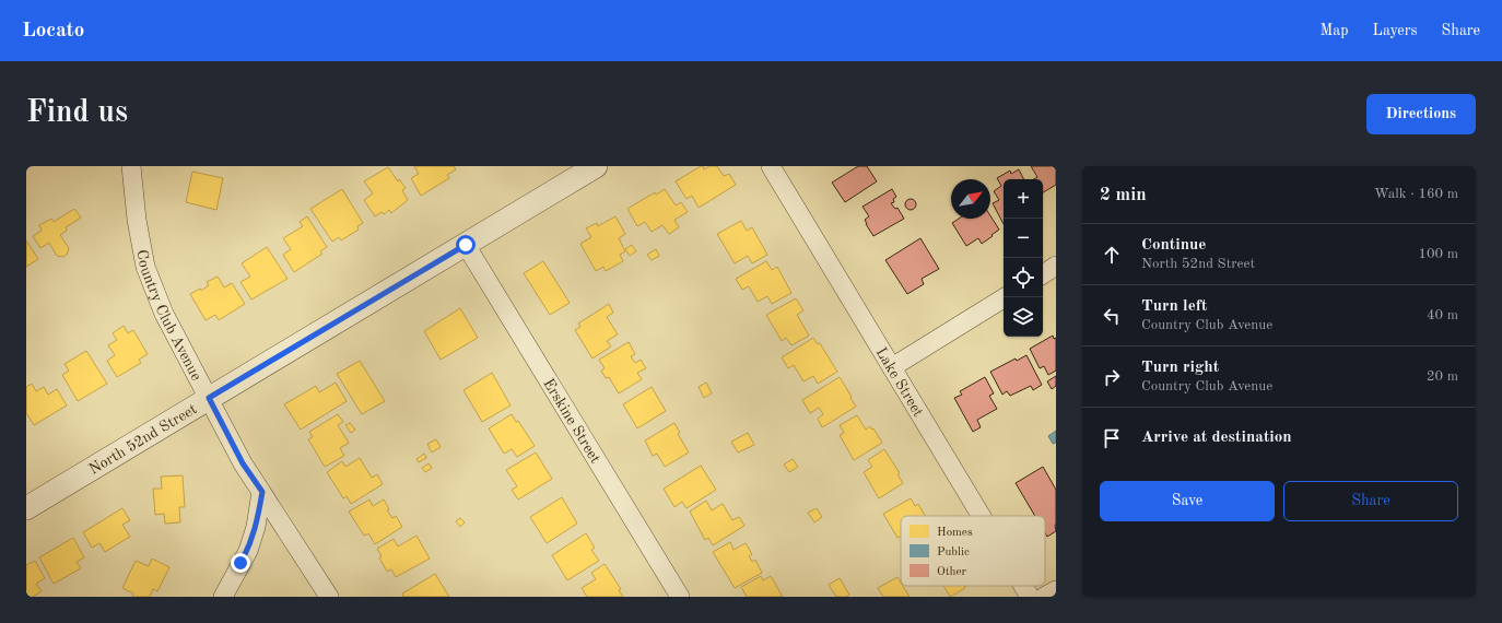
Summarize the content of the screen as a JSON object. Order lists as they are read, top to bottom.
{
  "streets": {
    "street": [
      "Country Club Avenue",
      "Lake Street",
      "Erskine Street",
      "North 52nd Street"
    ]
  },
  "crossings": [
    ["Country Club Avenue", "North 52nd Street"],
    ["Erskine Street", "North 52nd Street"]
  ],
  "legend": ["Homes", "Public", "Other"],
  "north": "top right",
  "page": {
    "header": "Locato",
    "nav": ["Map", "Layers", "Share"],
    "buttons": [
      "Directions",
      ["Save", "Share"]
    ],
    "title": "Find us",
    "heading": ["2 min", "Walk · 160 m"],
    "map_buttons": ["+", "−"],
    "list": [
      ["Continue", "North 52nd Street", "100 m"],
      ["Turn left", "Country Club Avenue", "40 m"],
      ["Turn right", "Country Club Avenue", "20 m"],
      "Arrive at destination"
    ]
  }
}
